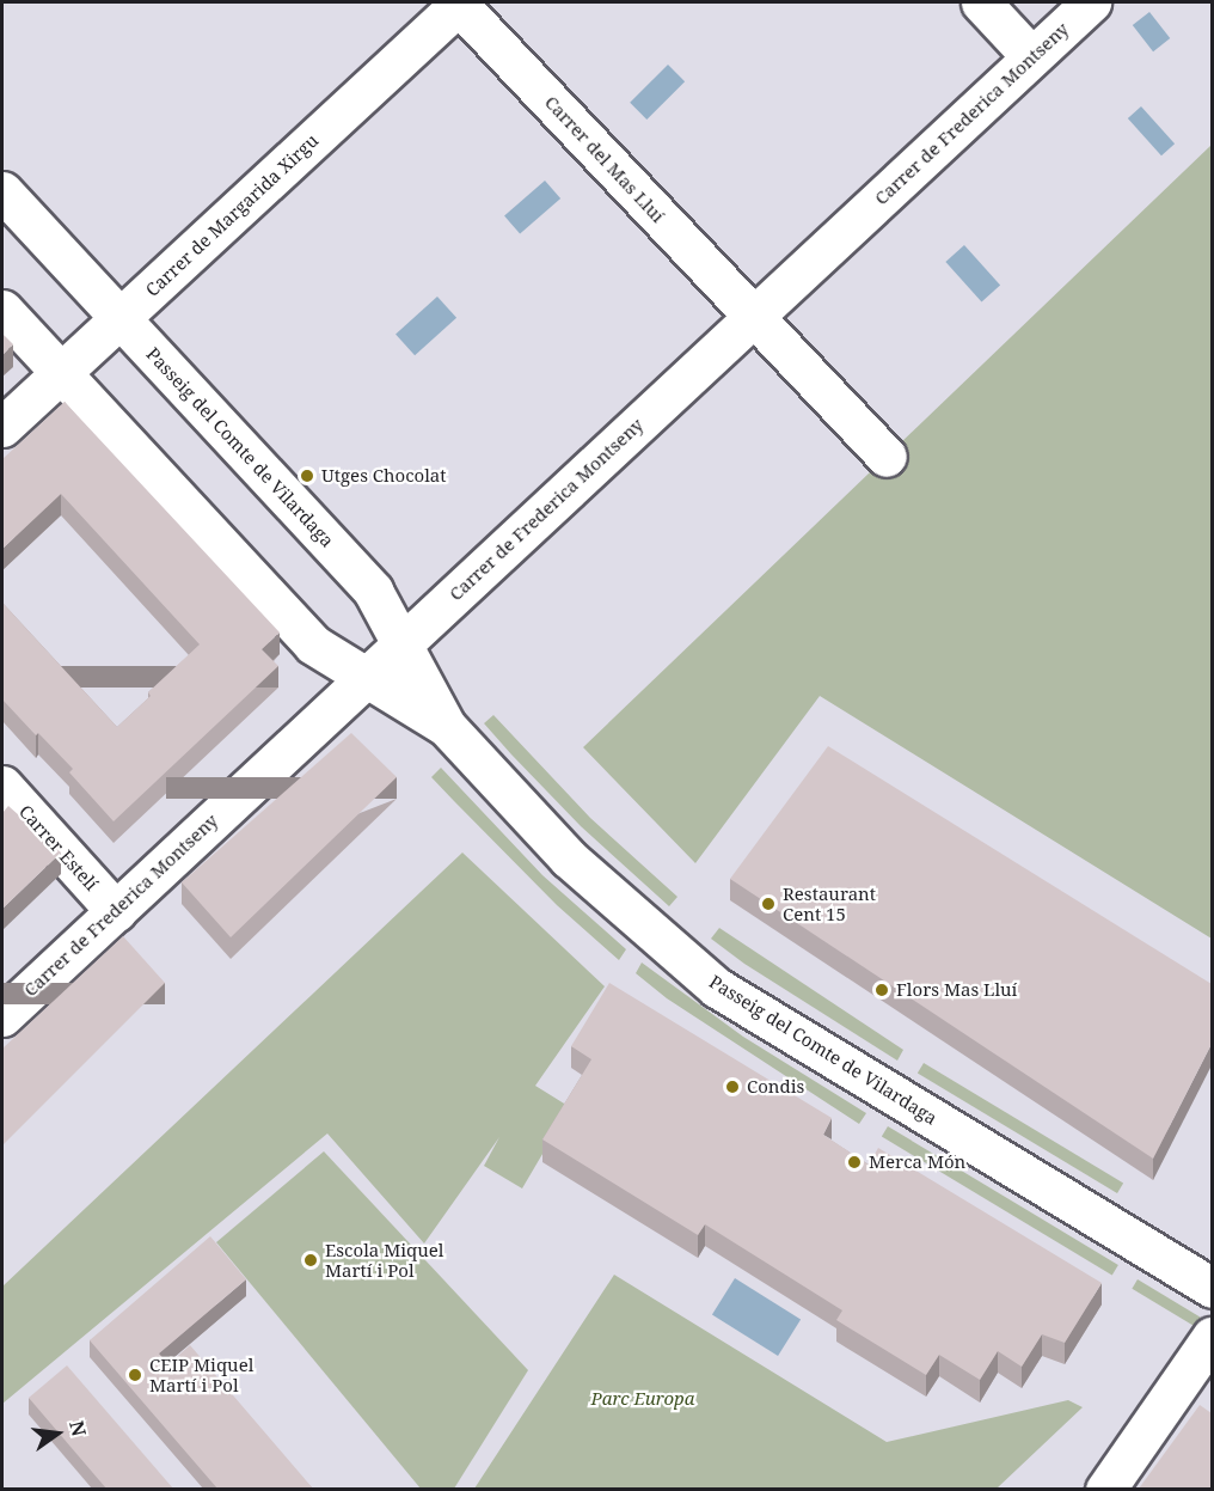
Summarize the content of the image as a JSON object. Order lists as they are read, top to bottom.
{
  "streets": {
    "street": [
      "Carrer de Frederica Montseny",
      "Carrer del Mas Lluí",
      "Carrer de Margarida Xirgu",
      "Passeig del Comte de Vilardaga",
      "Carrer Estelí"
    ]
  },
  "crossings": [
    ["Carrer de Frederica Montseny", "Carrer del Mas Lluí"],
    ["Carrer de Frederica Montseny", "Passeig del Comte de Vilardaga"],
    ["Carrer de Frederica Montseny", "Carrer Estelí"],
    ["Carrer del Mas Lluí", "Carrer de Margarida Xirgu"],
    ["Carrer de Margarida Xirgu", "Passeig del Comte de Vilardaga"]
  ],
  "parks": ["Parc Europa"],
  "places": [
    "Utges Chocolat",
    "Restaurant Cent 15",
    "Flors Mas Lluí",
    "Condis",
    "Merca Món",
    "Escola Miquel Martí i Pol",
    "CEIP Miquel Martí i Pol"
  ],
  "north": "right"
}
